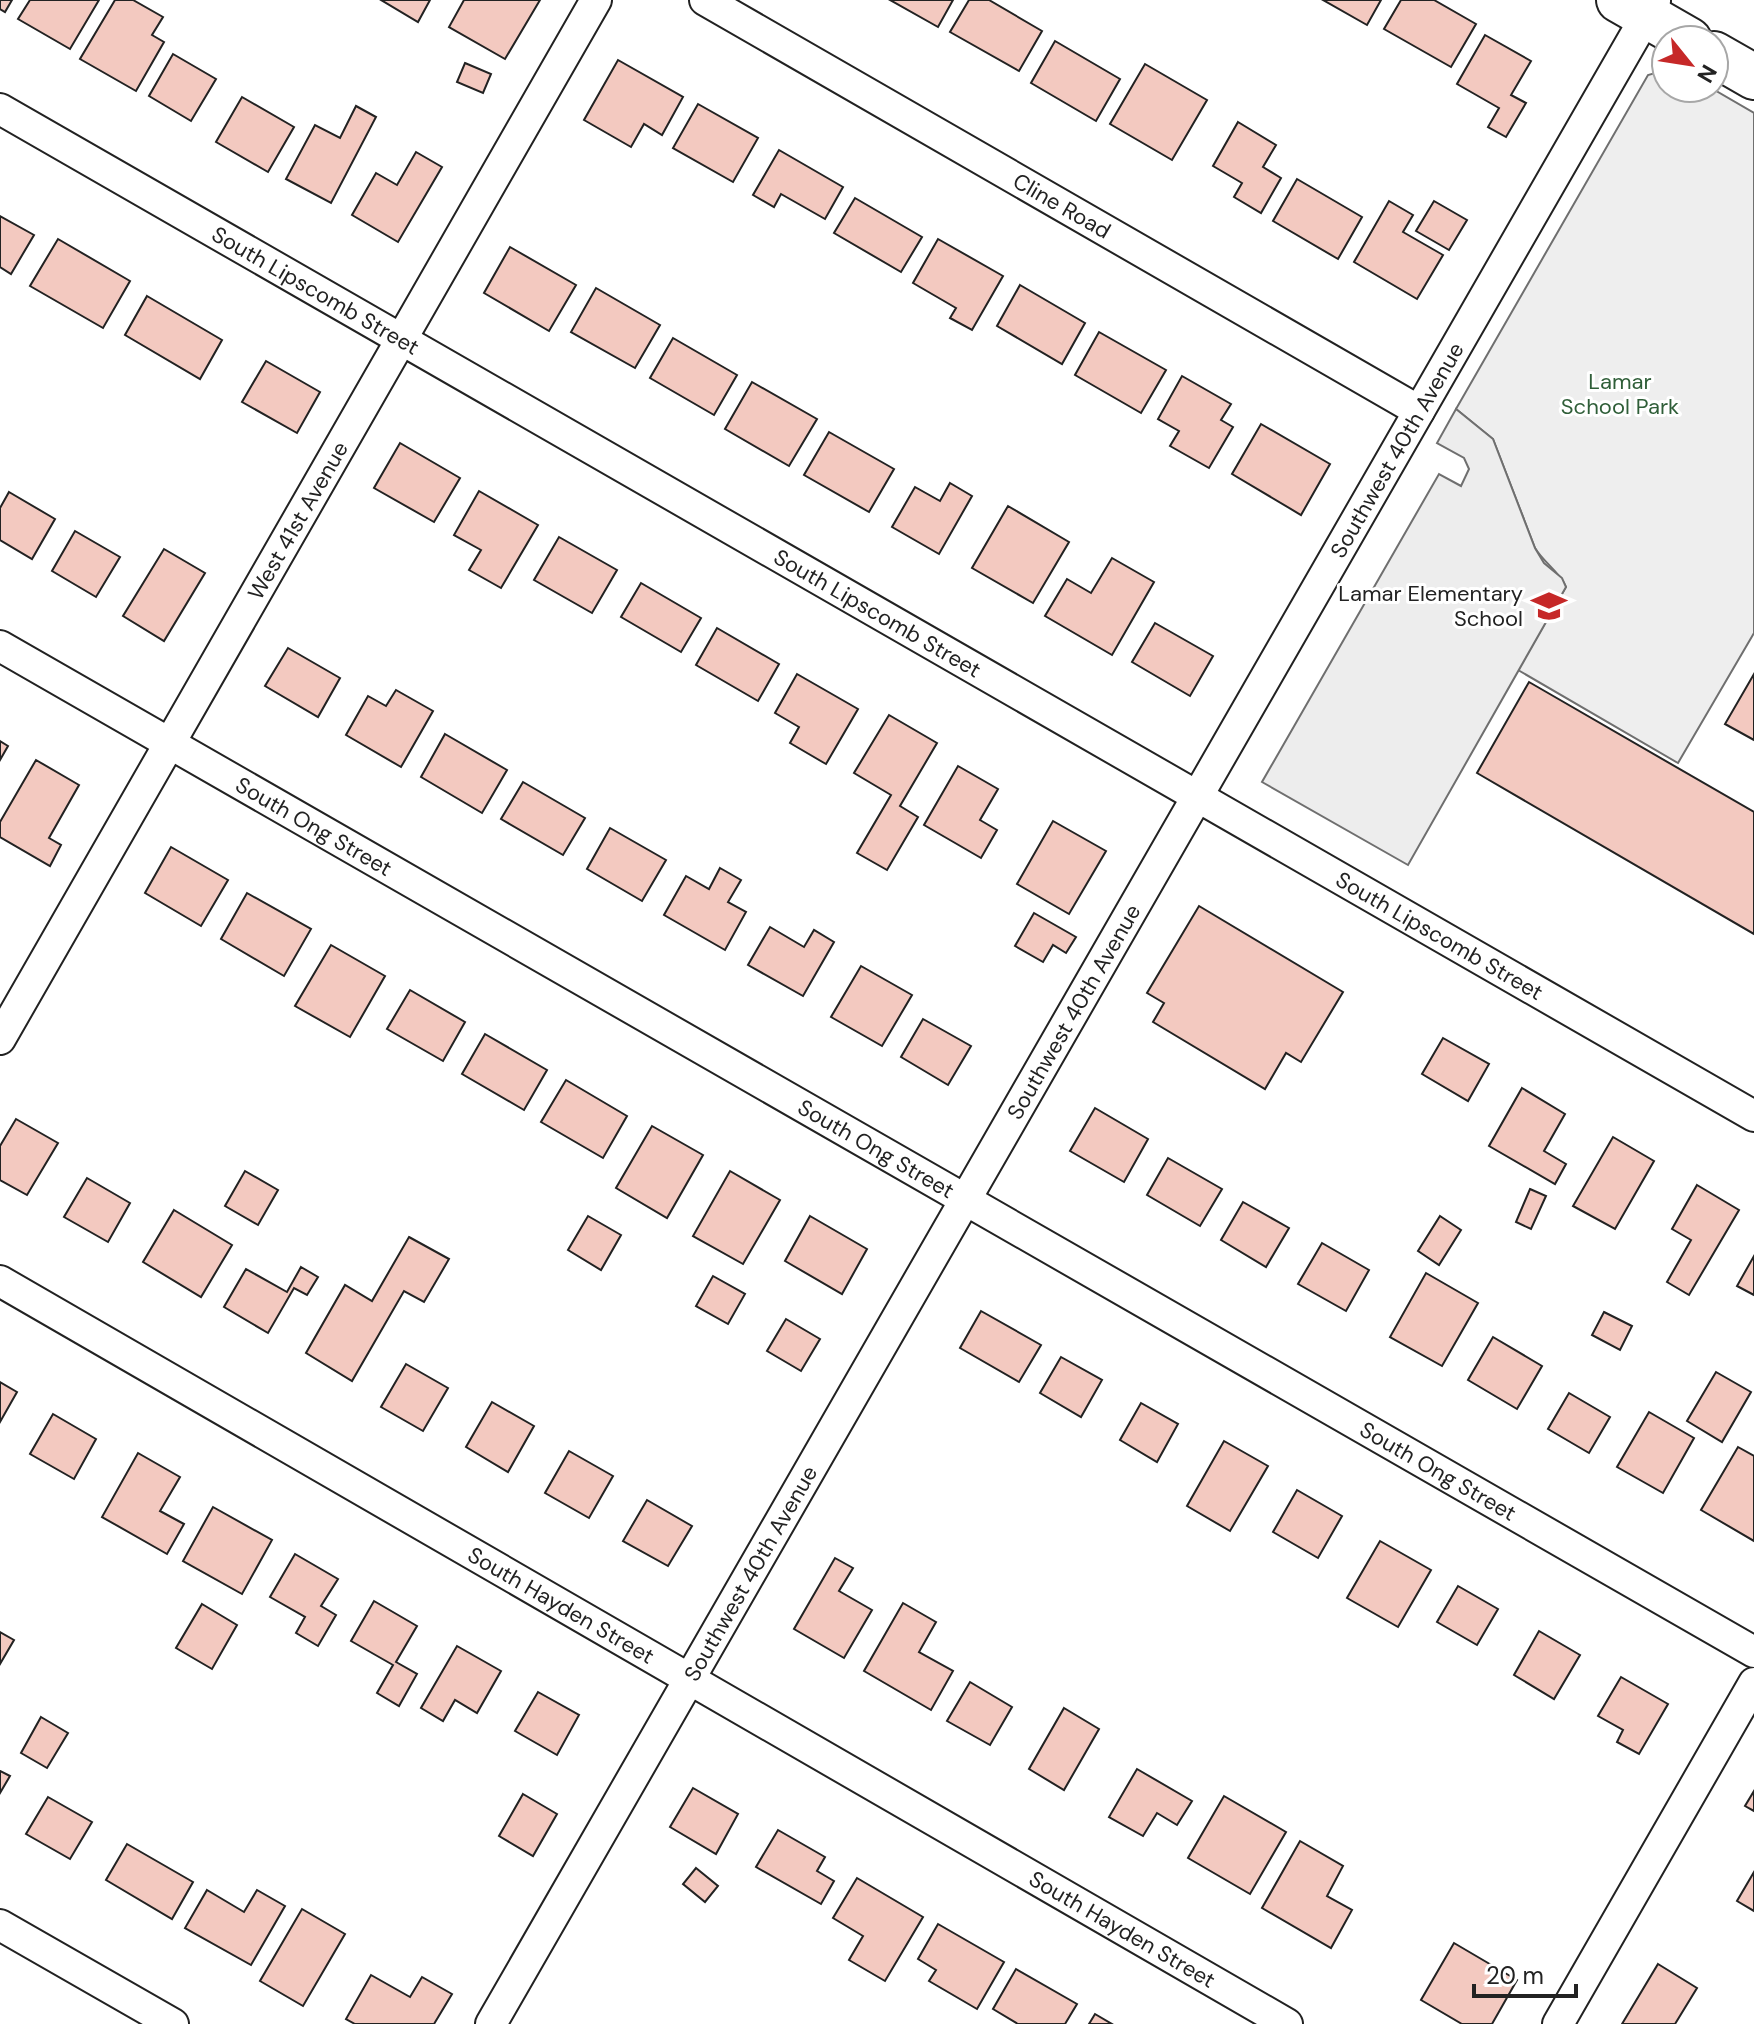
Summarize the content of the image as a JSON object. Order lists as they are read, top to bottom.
{
  "streets": {
    "street": [
      "Cline Road",
      "South Lipscomb Street",
      "Southwest 40th Avenue",
      "West 41st Avenue",
      "South Ong Street",
      "South Hayden Street"
    ]
  },
  "crossings": [
    ["Cline Road", "Southwest 40th Avenue"],
    ["South Lipscomb Street", "Southwest 40th Avenue"],
    ["South Lipscomb Street", "West 41st Avenue"],
    ["Southwest 40th Avenue", "South Ong Street"],
    ["Southwest 40th Avenue", "South Hayden Street"],
    ["West 41st Avenue", "South Ong Street"]
  ],
  "parks": ["Lamar School Park"],
  "places": {
    "school or university": ["Lamar Elementary School"]
  },
  "scale_bar": "20 m",
  "north": "bottom right"
}
